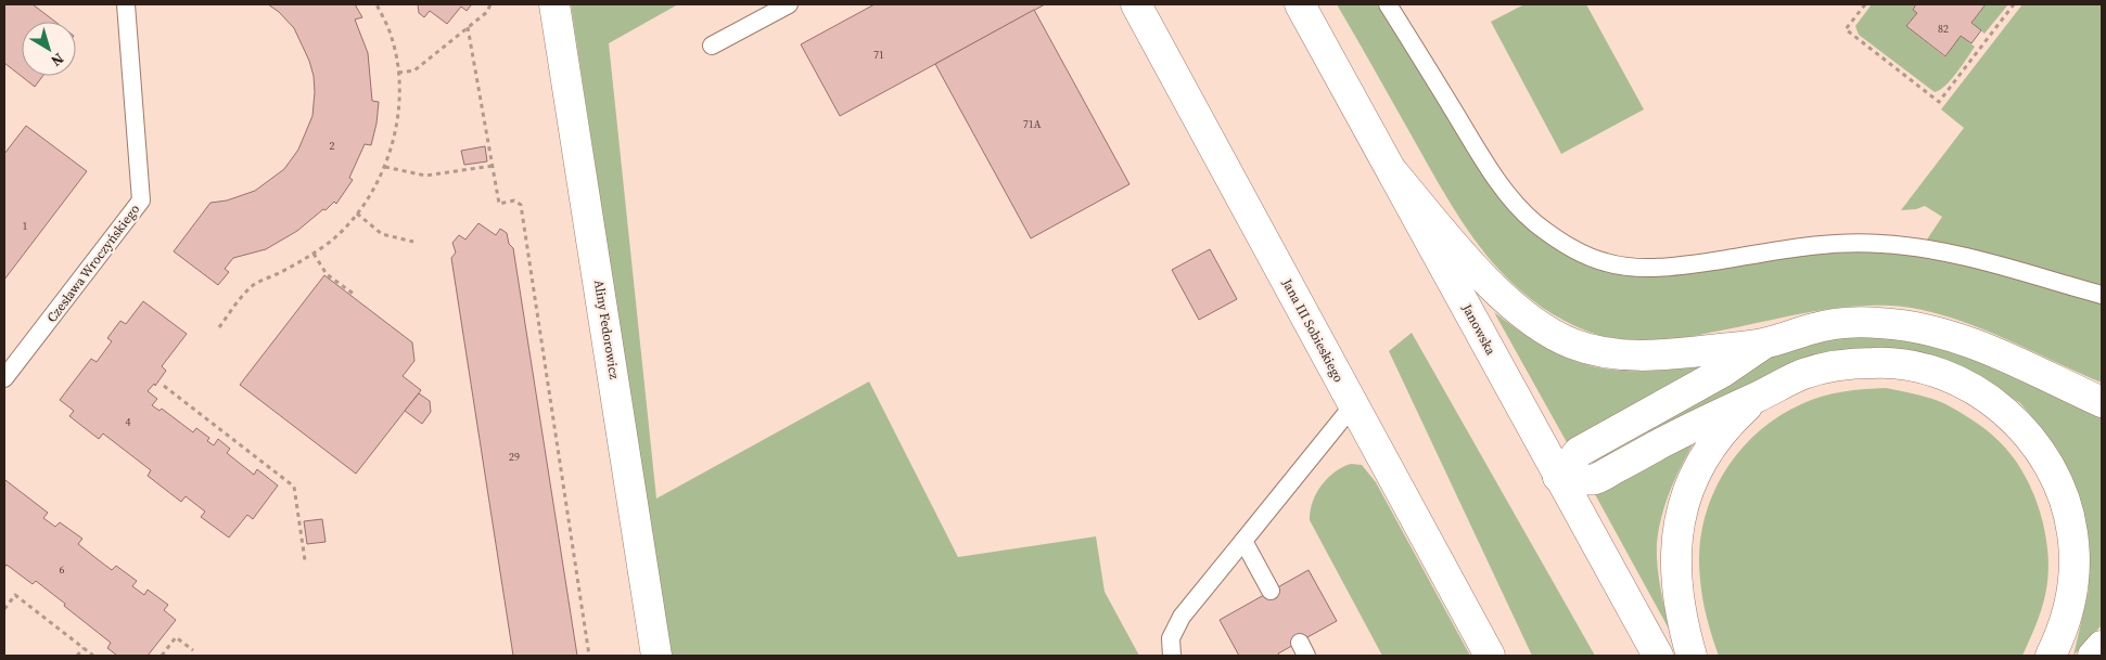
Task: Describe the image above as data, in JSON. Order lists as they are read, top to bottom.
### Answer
{
  "streets": {
    "main road": ["Aliny Fedorowicz", "Janowska", "Jana III Sobieskiego"],
    "lane": ["Czesława Wroczyńskiego"]
  },
  "house_numbers": [
    "82",
    "71",
    "71A",
    "2",
    "1",
    "4",
    "29",
    "6"
  ],
  "north": "bottom right"
}
